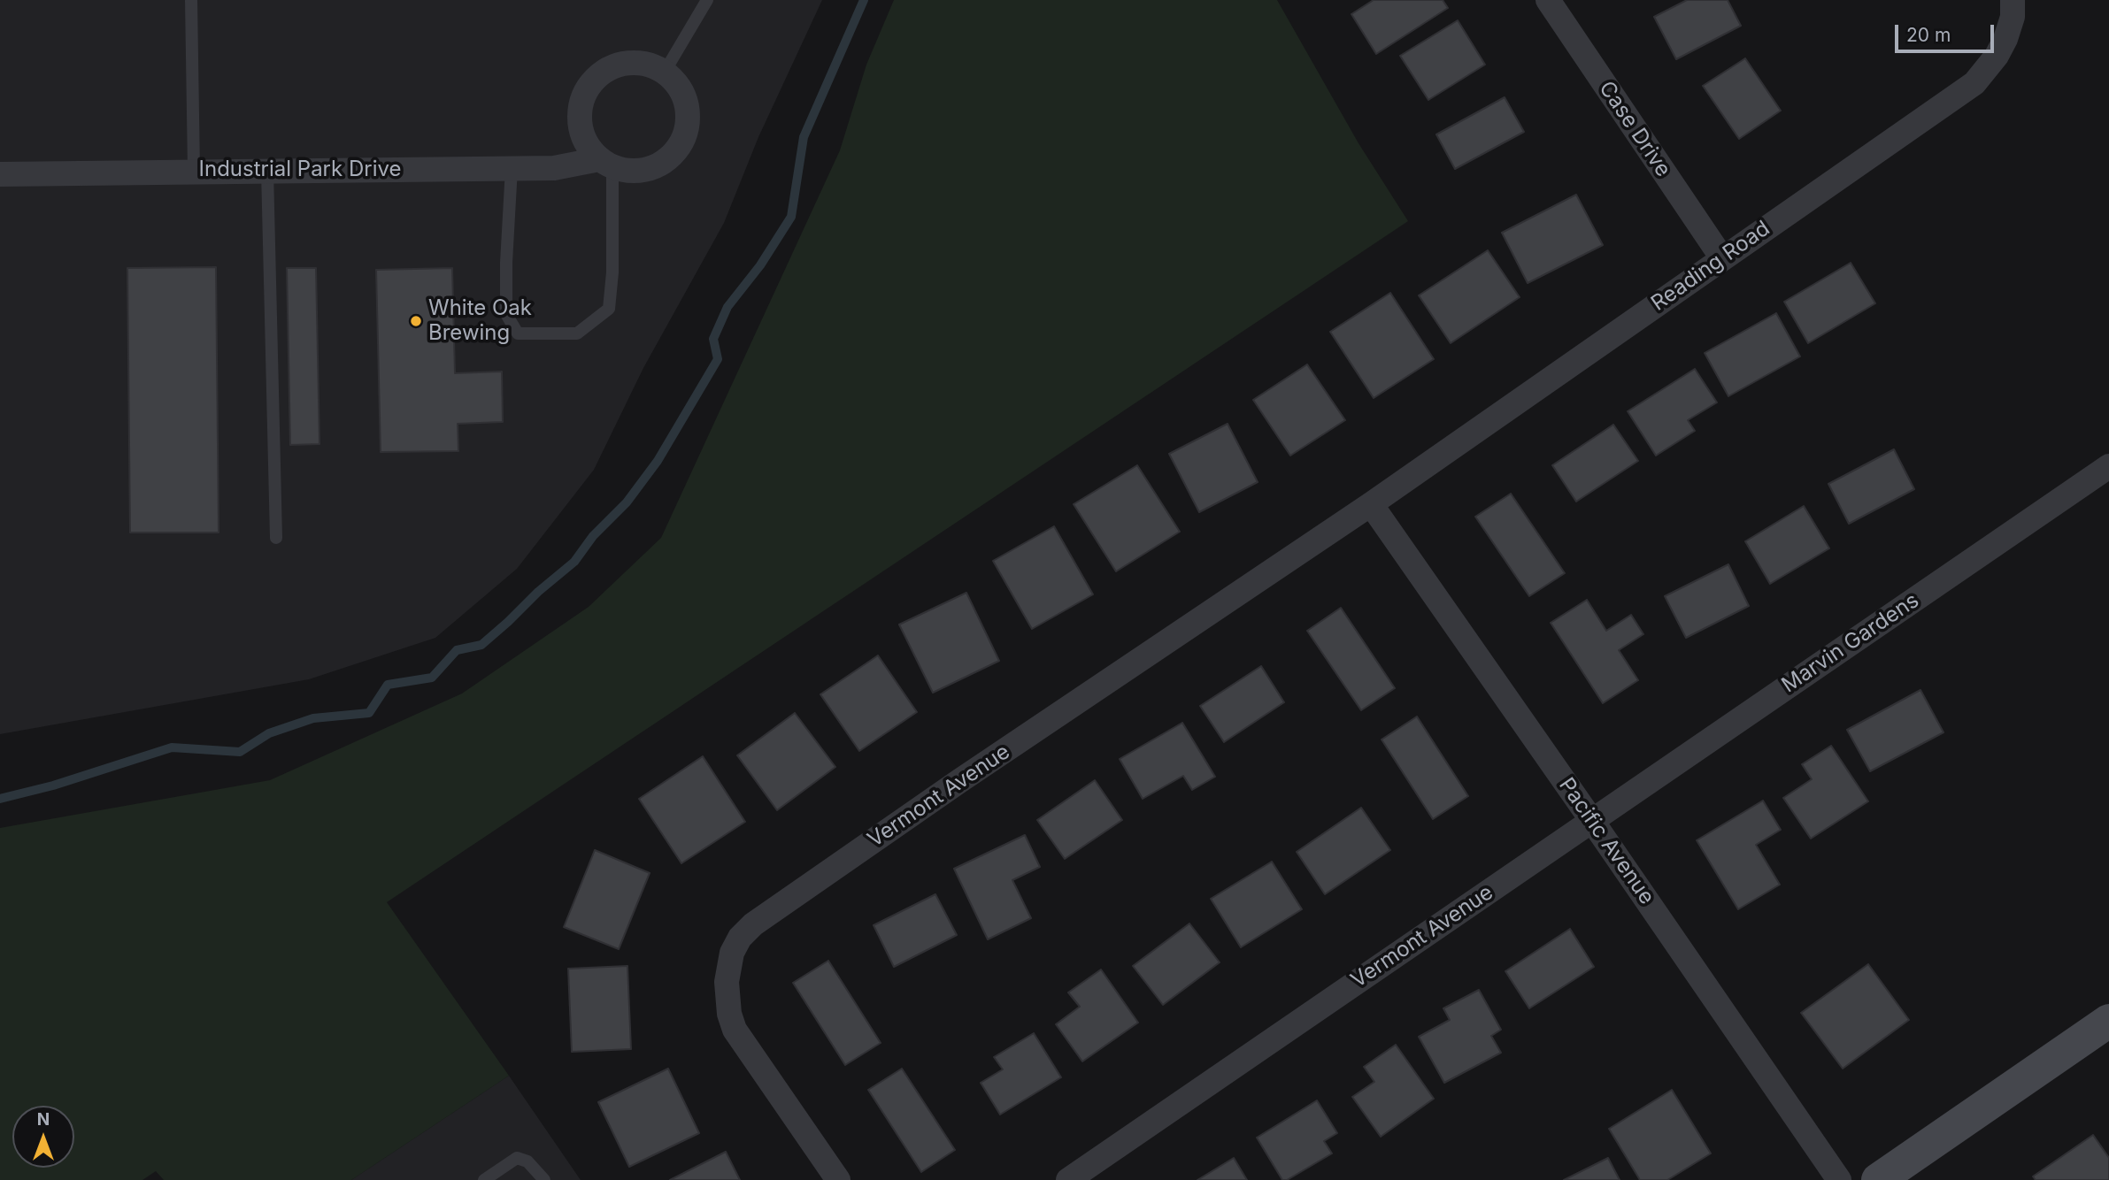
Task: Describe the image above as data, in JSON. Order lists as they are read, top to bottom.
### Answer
{
  "streets": {
    "street": [
      "Case Drive",
      "Industrial Park Drive",
      "Reading Road",
      "Marvin Gardens",
      "Vermont Avenue",
      "Pacific Avenue"
    ]
  },
  "crossings": [
    ["Case Drive", "Reading Road"],
    ["Reading Road", "Vermont Avenue"],
    ["Reading Road", "Pacific Avenue"],
    ["Marvin Gardens", "Vermont Avenue"],
    ["Marvin Gardens", "Pacific Avenue"],
    ["Vermont Avenue", "Pacific Avenue"]
  ],
  "places": ["White Oak Brewing"],
  "scale_bar": "20 m",
  "north": "top"
}
